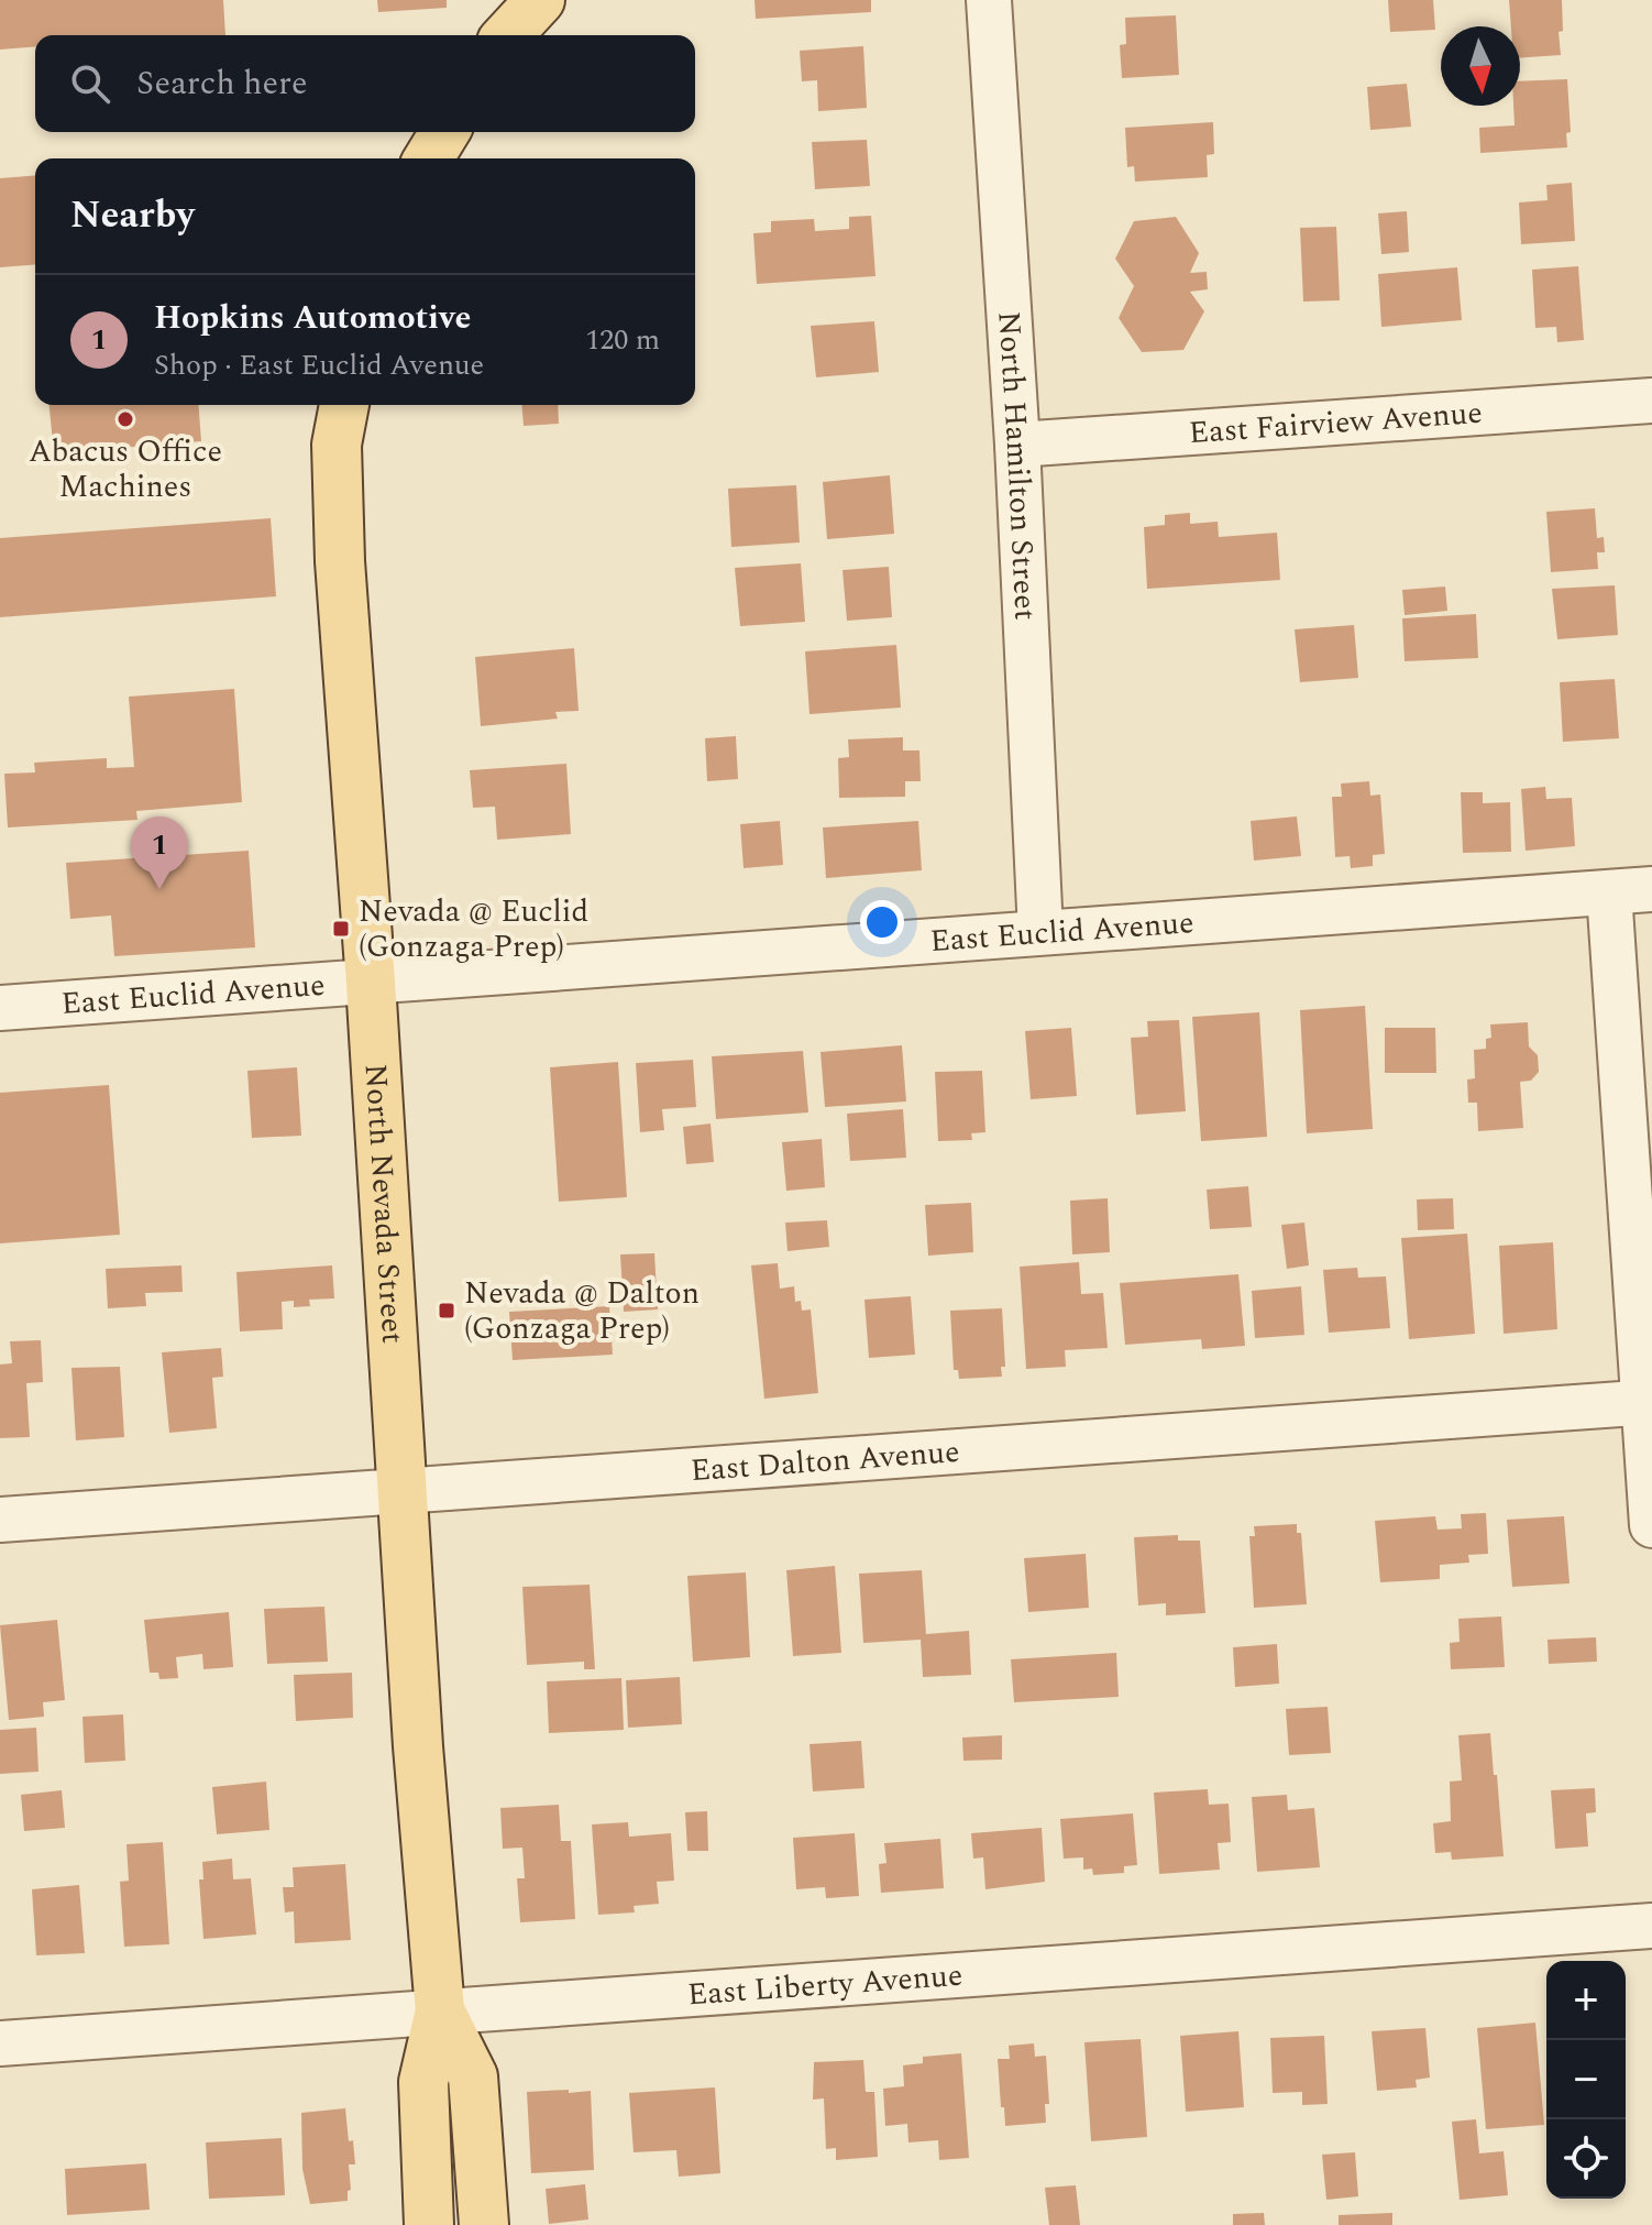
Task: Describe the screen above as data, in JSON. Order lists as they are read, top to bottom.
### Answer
{
  "streets": {
    "main road": ["North Nevada Street"],
    "street": [
      "East Fairview Avenue",
      "North Hamilton Street",
      "East Euclid Avenue",
      "East Dalton Avenue",
      "East Liberty Avenue"
    ]
  },
  "crossings": [
    ["East Fairview Avenue", "North Hamilton Street"],
    ["North Hamilton Street", "East Euclid Avenue"],
    ["East Euclid Avenue", "North Nevada Street"],
    ["North Nevada Street", "East Dalton Avenue"],
    ["North Nevada Street", "East Liberty Avenue"]
  ],
  "places": {
    "other": ["Abacus Office Machines"],
    "transit": ["Nevada @ Euclid (Gonzaga Prep)", "Nevada @ Dalton (Gonzaga Prep)"]
  },
  "north": "bottom",
  "page": {
    "search": "Search here",
    "heading": "Nearby",
    "list": [
      {
        "mark": "1",
        "name": "Hopkins Automotive",
        "note": "Shop · East Euclid Avenue",
        "value": "120 m"
      }
    ],
    "pins": "1",
    "map_buttons": ["+", "−"]
  }
}
